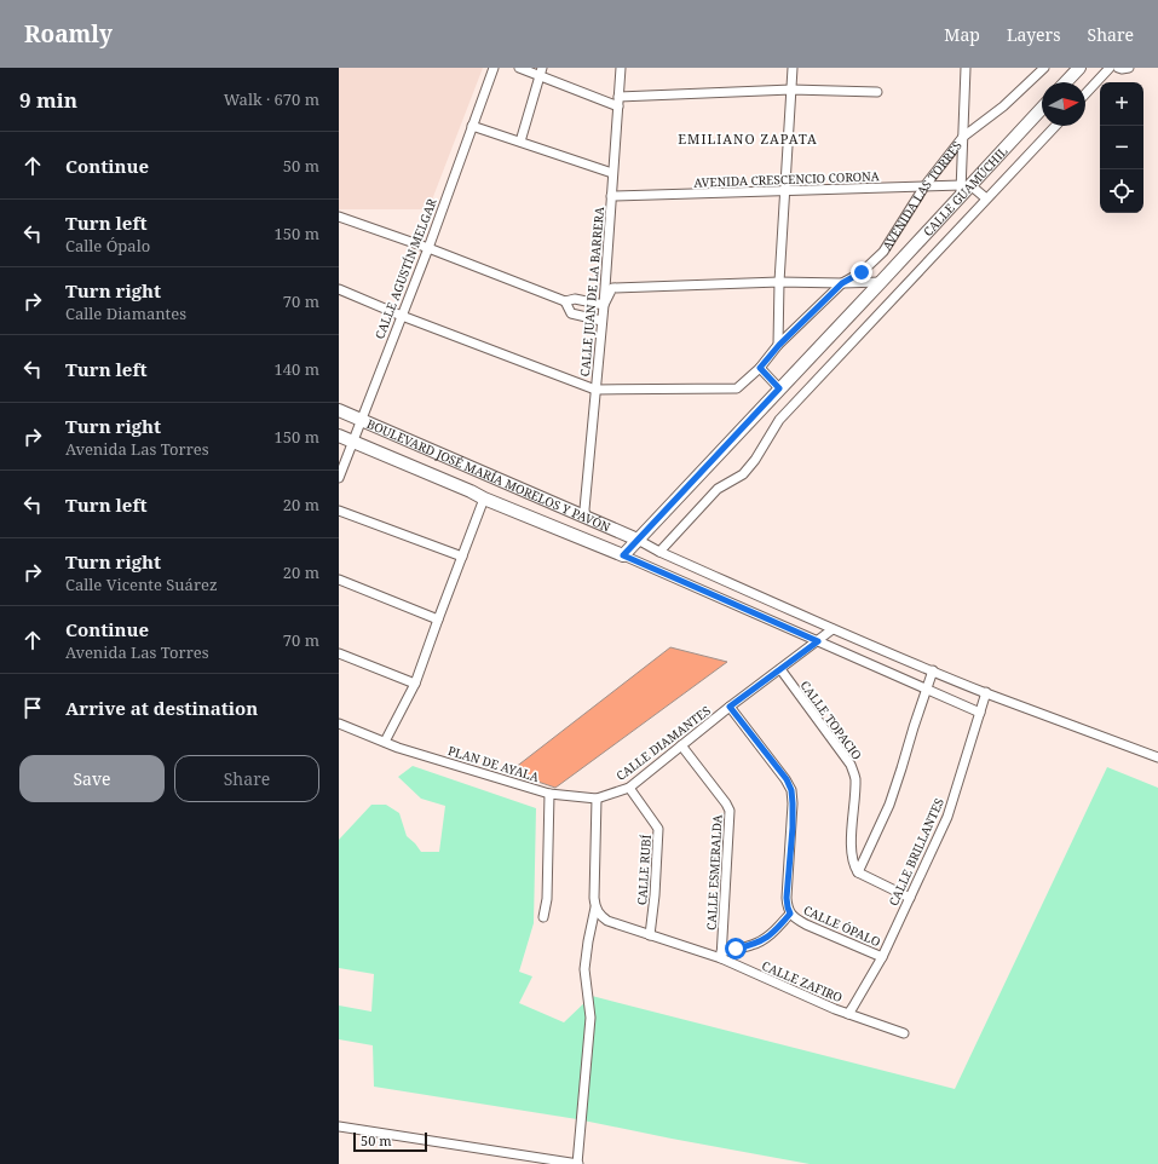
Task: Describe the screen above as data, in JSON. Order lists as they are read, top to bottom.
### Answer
{
  "streets": {
    "street": [
      "AVENIDA CRESCENCIO CORONA",
      "CALLE GUAMÚCHIL",
      "AVENIDA LAS TORRES",
      "CALLE AGUSTÍN MELGAR",
      "CALLE JUAN DE LA BARRERA",
      "BOULEVARD JOSÉ MARÍA MORELOS Y PAVÓN",
      "CALLE TOPACIO",
      "CALLE DIAMANTES",
      "PLAN DE AYALA",
      "CALLE BRILLANTES",
      "CALLE RUBÍ",
      "CALLE ESMERALDA",
      "CALLE ÓPALO",
      "CALLE ZAFIRO"
    ]
  },
  "crossings": [
    ["AVENIDA CRESCENCIO CORONA", "CALLE GUAMÚCHIL"],
    ["AVENIDA CRESCENCIO CORONA", "AVENIDA LAS TORRES"],
    ["AVENIDA CRESCENCIO CORONA", "CALLE JUAN DE LA BARRERA"],
    ["AVENIDA LAS TORRES", "CALLE JUAN DE LA BARRERA"],
    ["CALLE AGUSTÍN MELGAR", "BOULEVARD JOSÉ MARÍA MORELOS Y PAVÓN"],
    ["CALLE JUAN DE LA BARRERA", "BOULEVARD JOSÉ MARÍA MORELOS Y PAVÓN"],
    ["CALLE TOPACIO", "CALLE DIAMANTES"],
    ["CALLE DIAMANTES", "PLAN DE AYALA"],
    ["CALLE DIAMANTES", "CALLE RUBÍ"],
    ["CALLE DIAMANTES", "CALLE ESMERALDA"],
    ["CALLE DIAMANTES", "CALLE ÓPALO"],
    ["CALLE BRILLANTES", "CALLE ÓPALO"],
    ["CALLE BRILLANTES", "CALLE ZAFIRO"],
    ["CALLE RUBÍ", "CALLE ZAFIRO"],
    ["CALLE ESMERALDA", "CALLE ZAFIRO"]
  ],
  "districts": ["EMILIANO ZAPATA"],
  "scale_bar": "50 m",
  "north": "right",
  "page": {
    "header": "Roamly",
    "nav": ["Map", "Layers", "Share"],
    "heading": ["9 min", "Walk · 670 m"],
    "map_buttons": ["+", "−"],
    "list": [
      ["Continue", "50 m"],
      ["Turn left", "Calle Ópalo", "150 m"],
      ["Turn right", "Calle Diamantes", "70 m"],
      ["Turn left", "140 m"],
      ["Turn right", "Avenida Las Torres", "150 m"],
      ["Turn left", "20 m"],
      ["Turn right", "Calle Vicente Suárez", "20 m"],
      ["Continue", "Avenida Las Torres", "70 m"],
      "Arrive at destination"
    ],
    "buttons": ["Save", "Share"],
    "scale": "50 m"
  }
}
